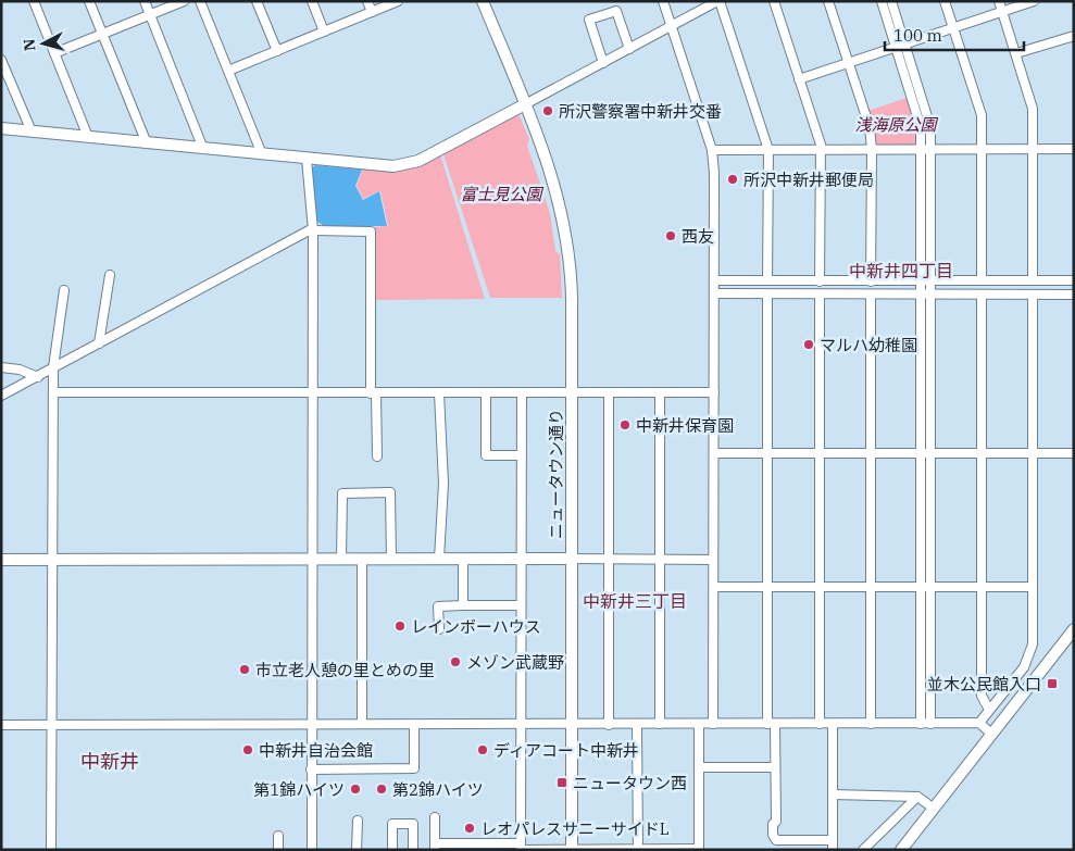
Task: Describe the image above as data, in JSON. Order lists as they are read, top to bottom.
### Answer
{
  "streets": {
    "street": ["ニュータウン通り"]
  },
  "districts": ["中新井四丁目", "中新井三丁目", "中新井"],
  "parks": ["浅海原公園", "富士見公園"],
  "places": {
    "other": [
      "所沢警察署中新井交番",
      "所沢中新井郵便局",
      "西友",
      "マルハ幼稚園",
      "中新井保育園",
      "レインボーハウス",
      "メゾン武蔵野",
      "市立老人憩の里とめの里",
      "中新井自治会館",
      "ディアコート中新井",
      "第1錦ハイツ",
      "第2錦ハイツ",
      "レオパレスサニーサイドL"
    ],
    "transit": ["並木公民館入口", "ニュータウン西"]
  },
  "scale_bar": "100 m",
  "north": "left"
}
